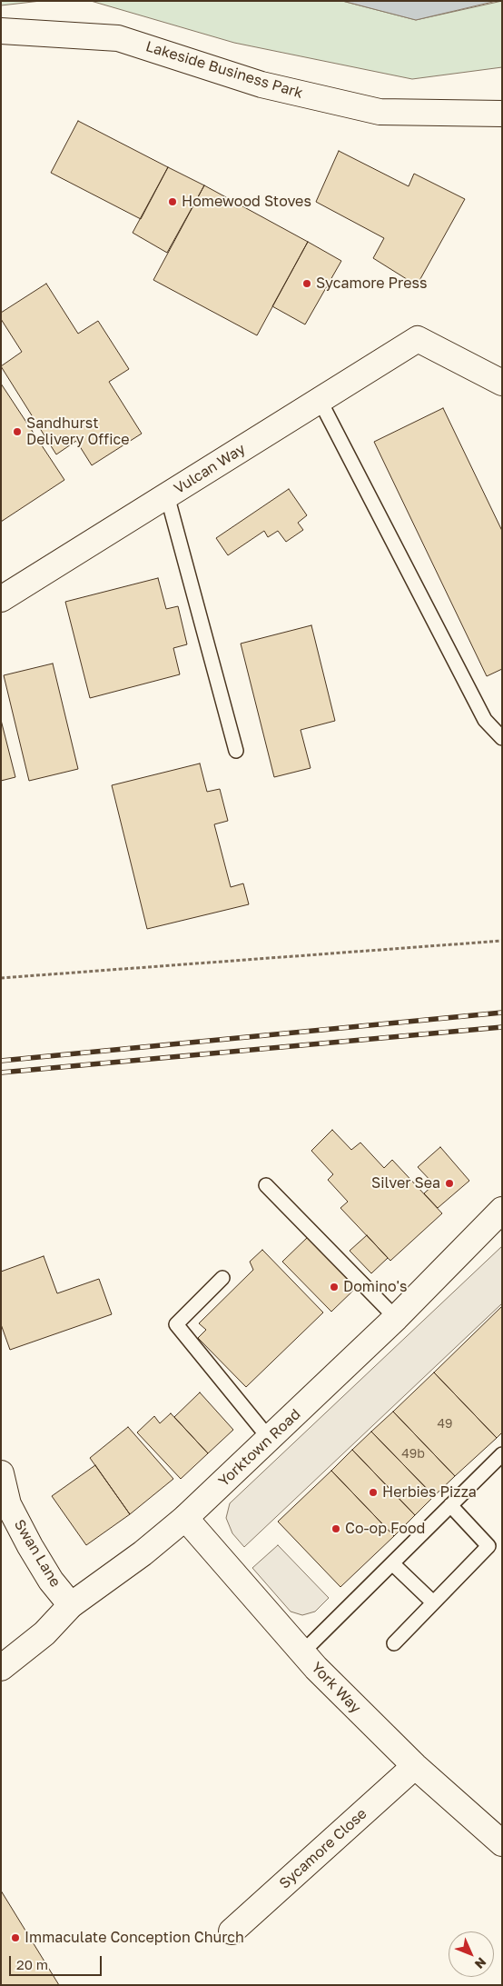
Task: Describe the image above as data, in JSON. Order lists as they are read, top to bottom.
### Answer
{
  "streets": {
    "street": [
      "Lakeside Business Park",
      "Vulcan Way",
      "Yorktown Road",
      "Swan Lane",
      "York Way",
      "Sycamore Close"
    ]
  },
  "crossings": [
    ["Yorktown Road", "Swan Lane"],
    ["Yorktown Road", "York Way"],
    ["York Way", "Sycamore Close"]
  ],
  "places": [
    "Homewood Stoves",
    "Sycamore Press",
    "Sandhurst Delivery Office",
    "Silver Sea",
    "Domino's",
    "Herbies Pizza",
    "Co-op Food",
    "Immaculate Conception Church"
  ],
  "house_numbers": ["49", "49b"],
  "scale_bar": "20 m",
  "north": "bottom right"
}
